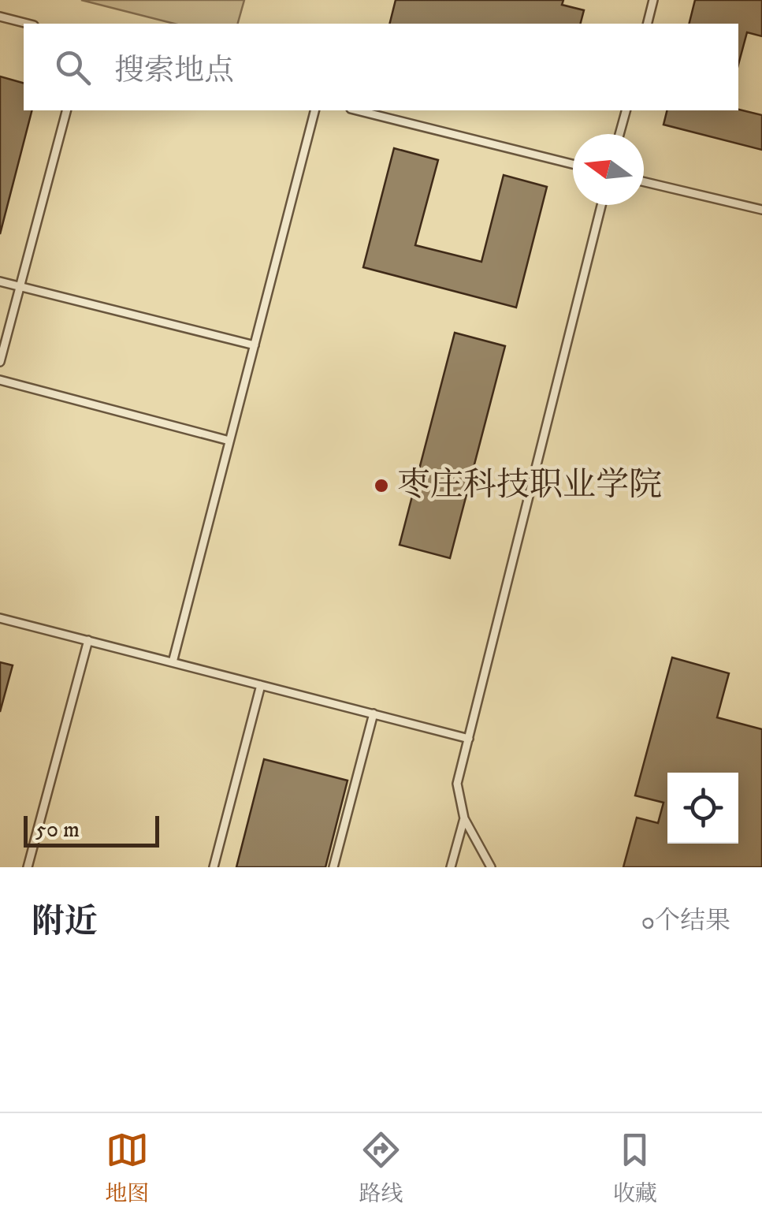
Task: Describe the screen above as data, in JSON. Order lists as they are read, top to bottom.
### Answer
{
  "places": ["枣庄科技职业学院"],
  "scale_bar": "50 m",
  "north": "left",
  "page": {
    "search": "搜索地点",
    "scale": "50 m",
    "heading": ["附近", "0个结果"],
    "nav": ["地图", "路线", "收藏"]
  }
}
